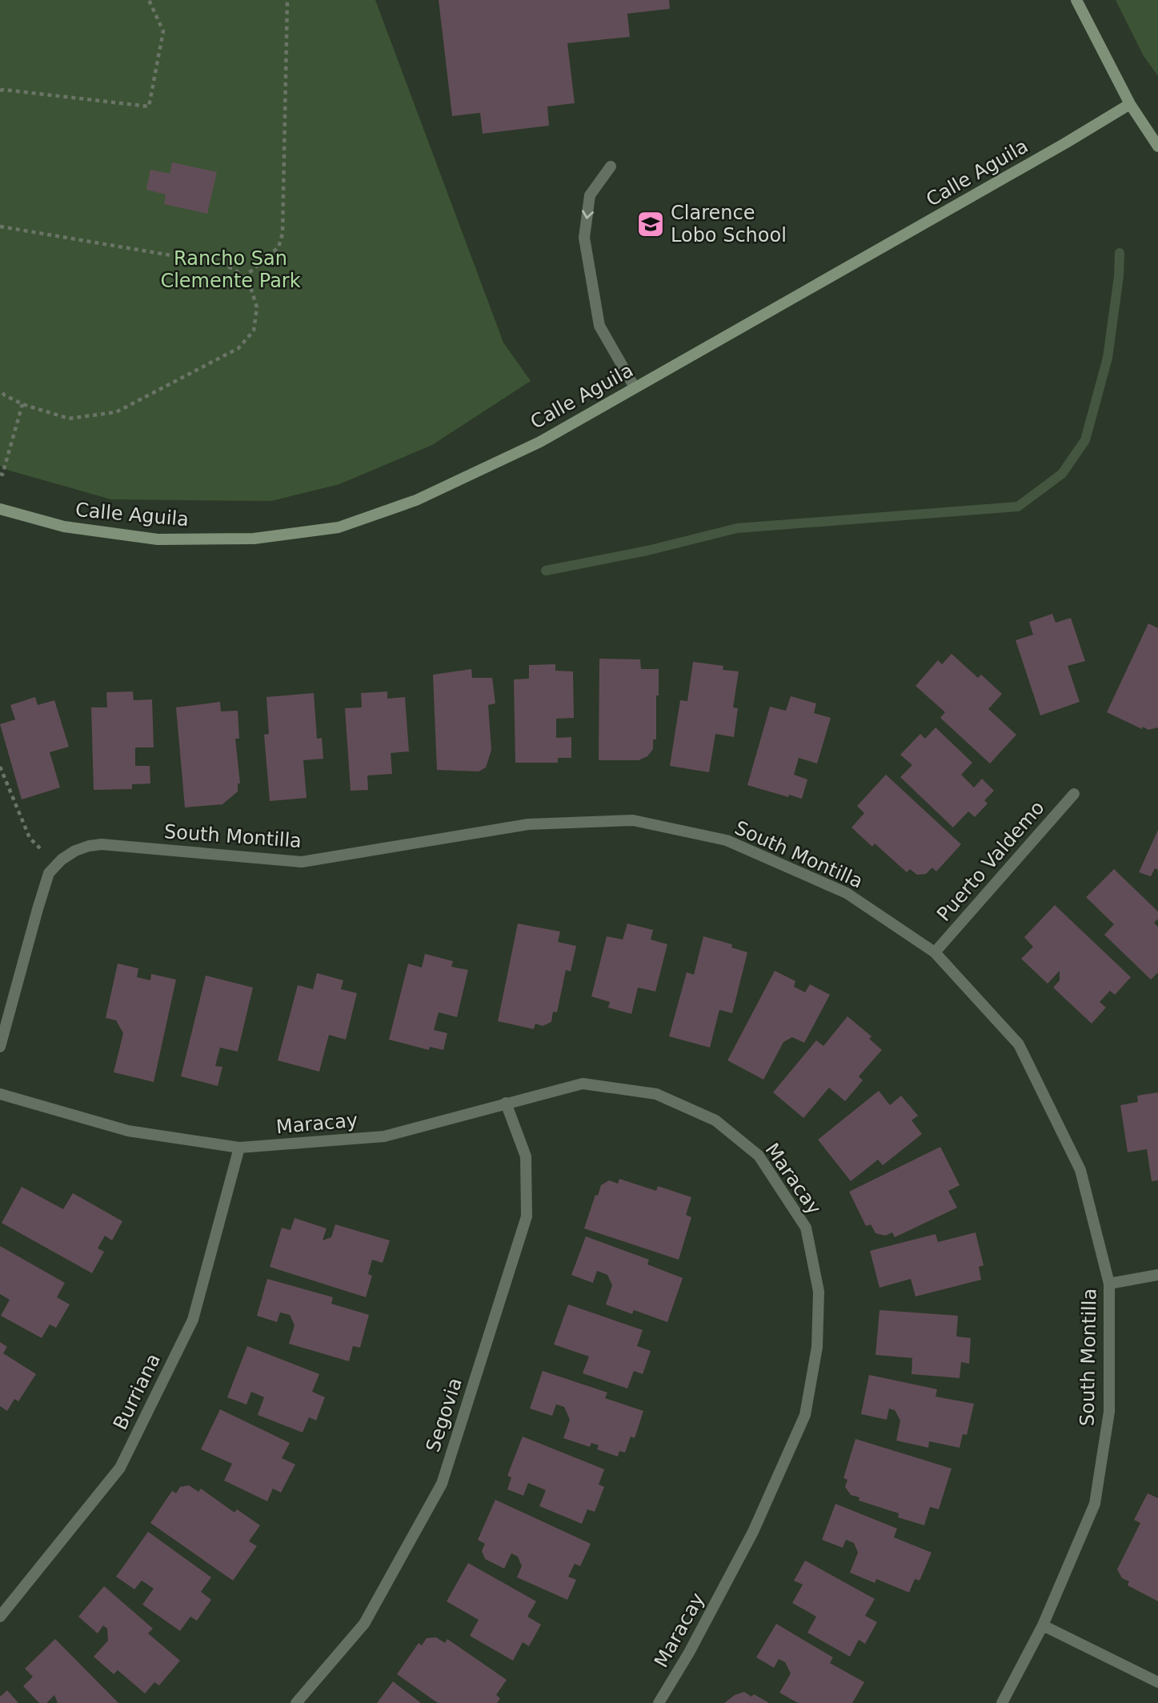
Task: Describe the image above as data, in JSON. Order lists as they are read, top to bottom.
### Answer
{
  "streets": {
    "street": [
      "Calle Aguila",
      "South Montilla",
      "Puerto Valdemo",
      "Maracay",
      "Burriana",
      "Segovia"
    ]
  },
  "crossings": [
    ["South Montilla", "Puerto Valdemo"],
    ["Maracay", "Burriana"],
    ["Maracay", "Segovia"]
  ],
  "parks": ["Rancho San Clemente Park"],
  "places": {
    "school or university": ["Clarence Lobo School"]
  }
}
